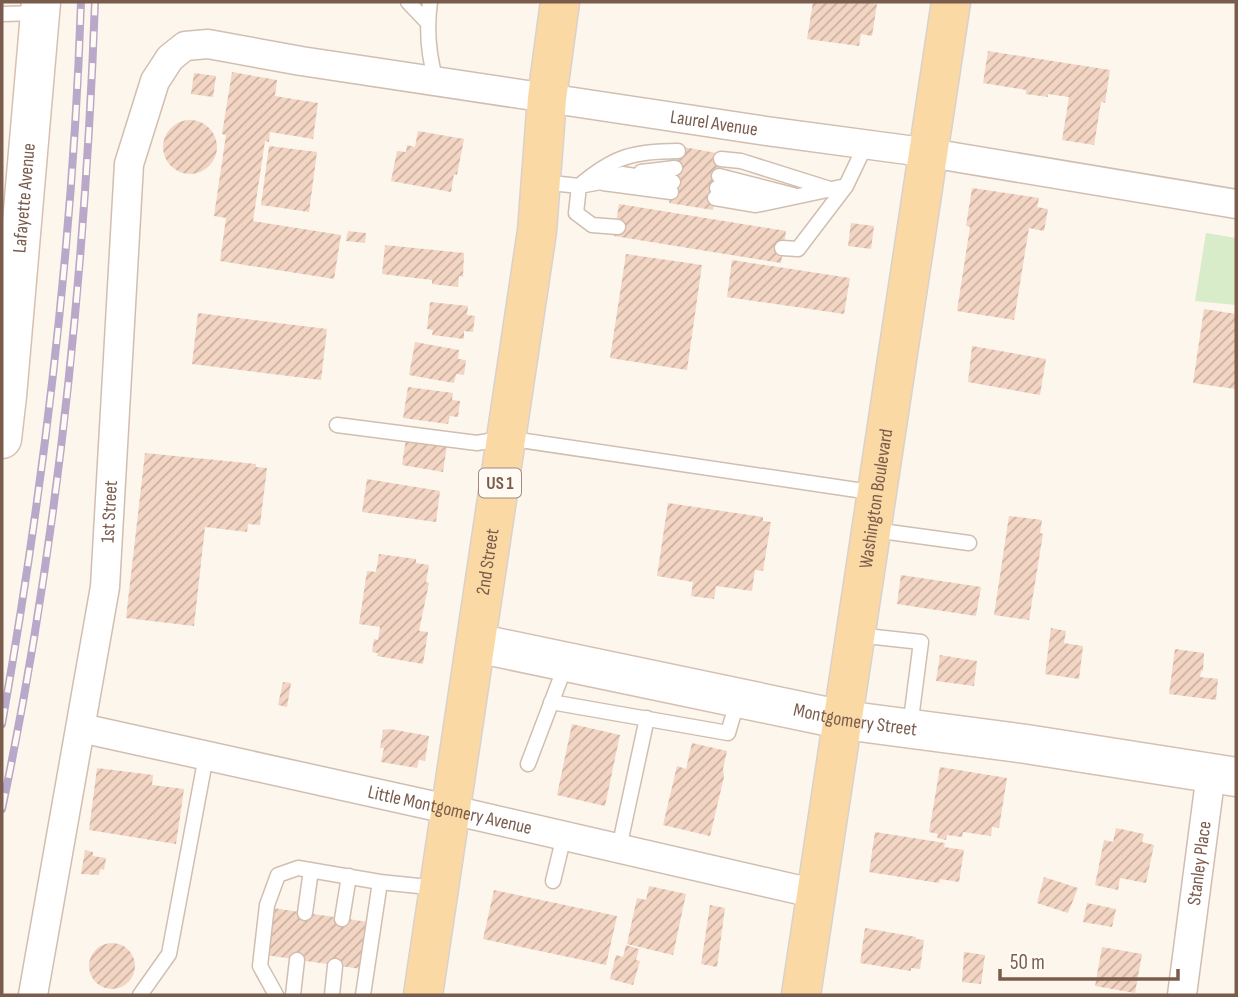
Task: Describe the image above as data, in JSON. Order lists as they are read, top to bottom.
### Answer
{
  "streets": {
    "main road": ["US 1", "Washington Boulevard", "2nd Street"],
    "street": [
      "Laurel Avenue",
      "Lafayette Avenue",
      "1st Street",
      "Montgomery Street",
      "Little Montgomery Avenue",
      "Stanley Place"
    ]
  },
  "crossings": [
    ["Laurel Avenue", "Washington Boulevard"],
    ["Laurel Avenue", "1st Street"],
    ["Laurel Avenue", "2nd Street"],
    ["Washington Boulevard", "Montgomery Street"],
    ["Washington Boulevard", "Little Montgomery Avenue"],
    ["1st Street", "Little Montgomery Avenue"],
    ["2nd Street", "Montgomery Street"],
    ["2nd Street", "Little Montgomery Avenue"],
    ["Montgomery Street", "Stanley Place"]
  ],
  "scale_bar": "50 m"
}
